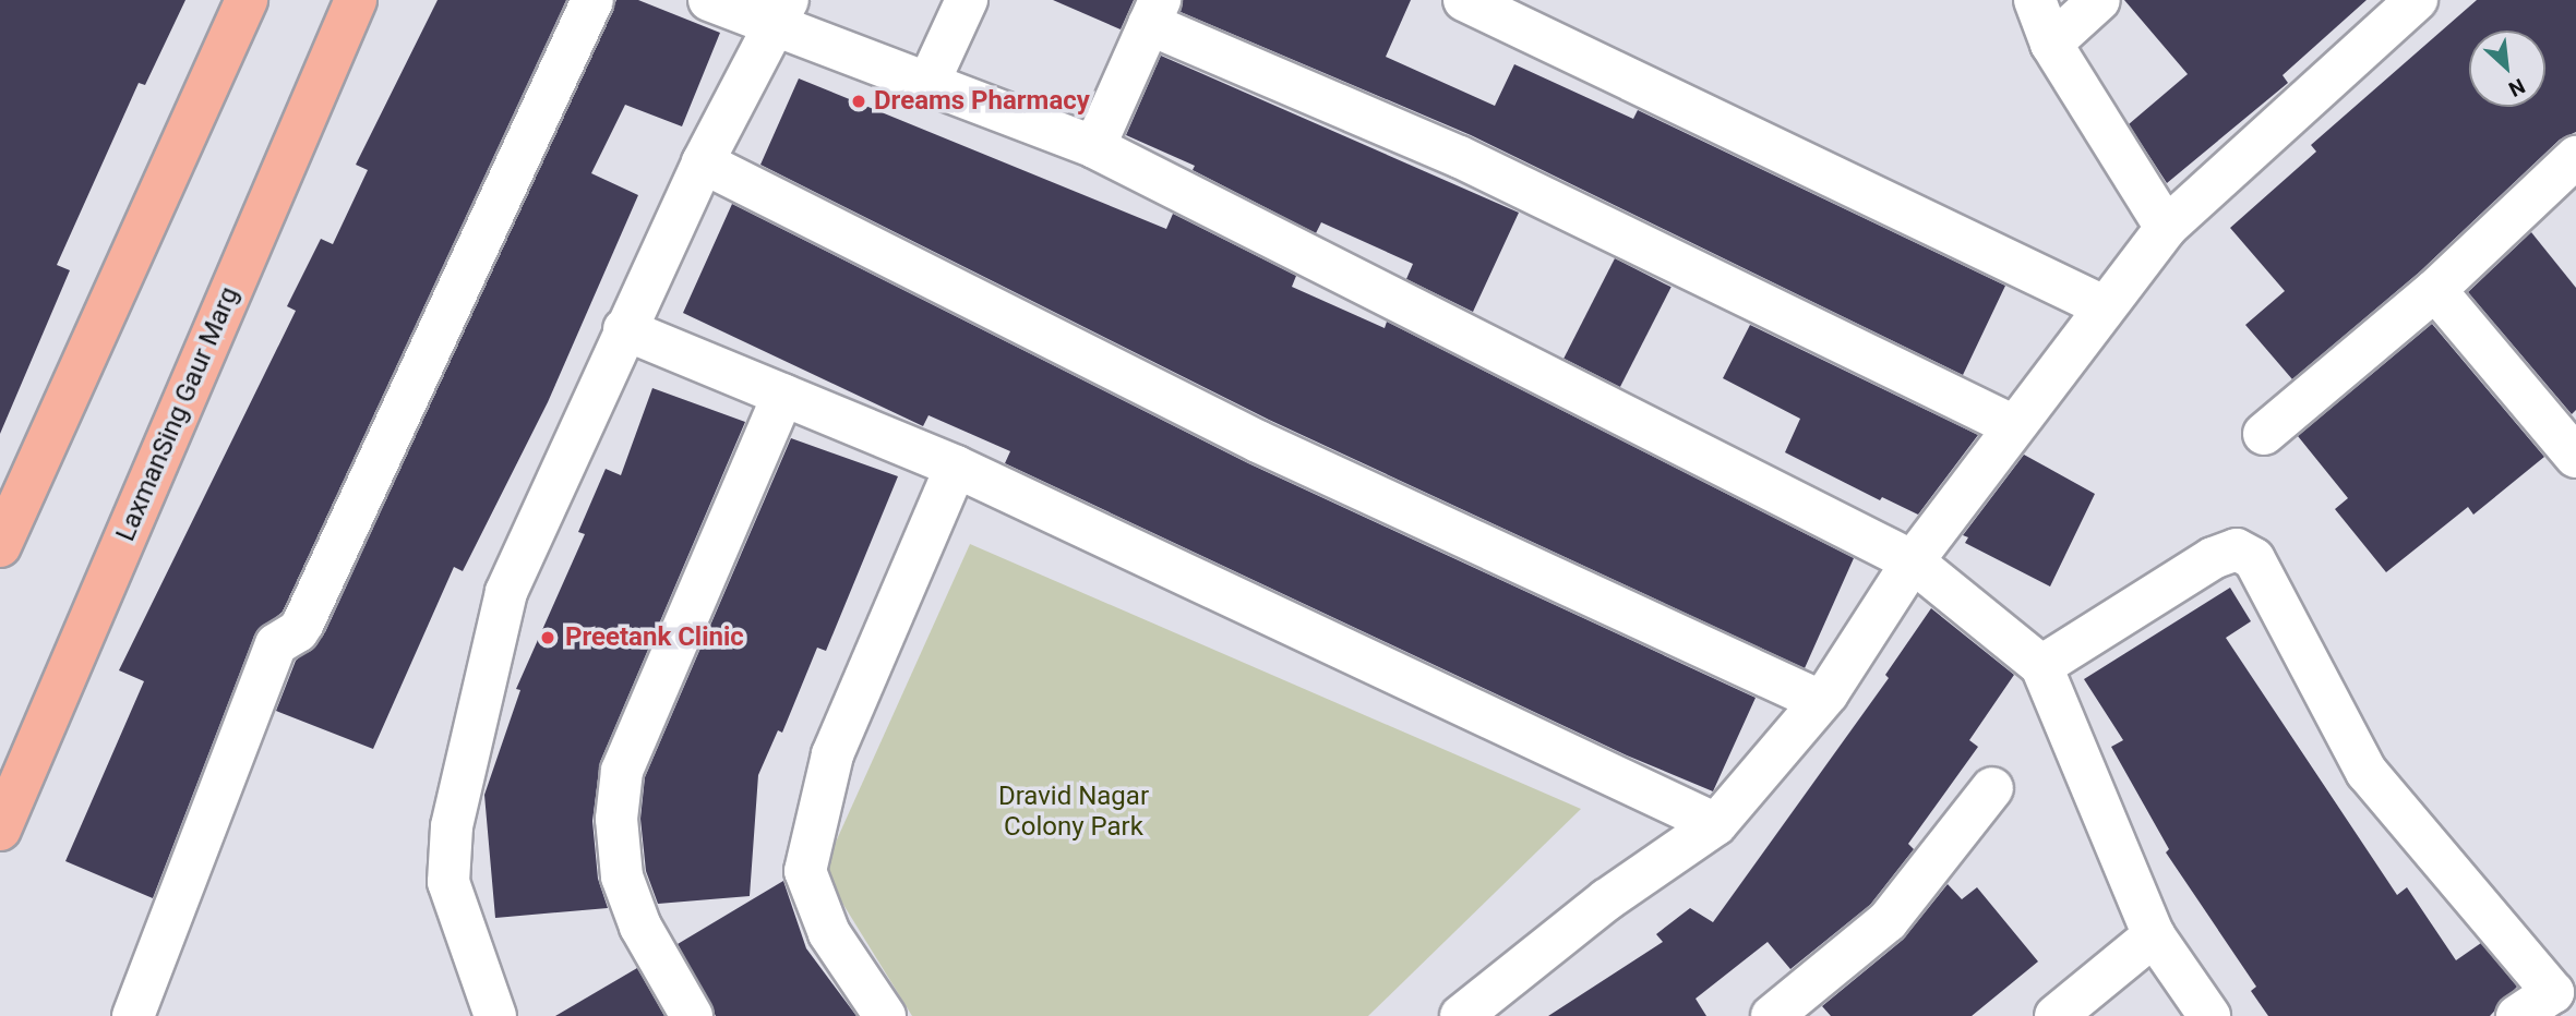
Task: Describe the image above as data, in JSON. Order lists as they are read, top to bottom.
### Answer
{
  "streets": {
    "main road": ["LaxmanSing Gaur Marg"]
  },
  "parks": ["Dravid Nagar Colony Park"],
  "places": ["Dreams Pharmacy", "Preetank Clinic"],
  "north": "bottom right"
}
